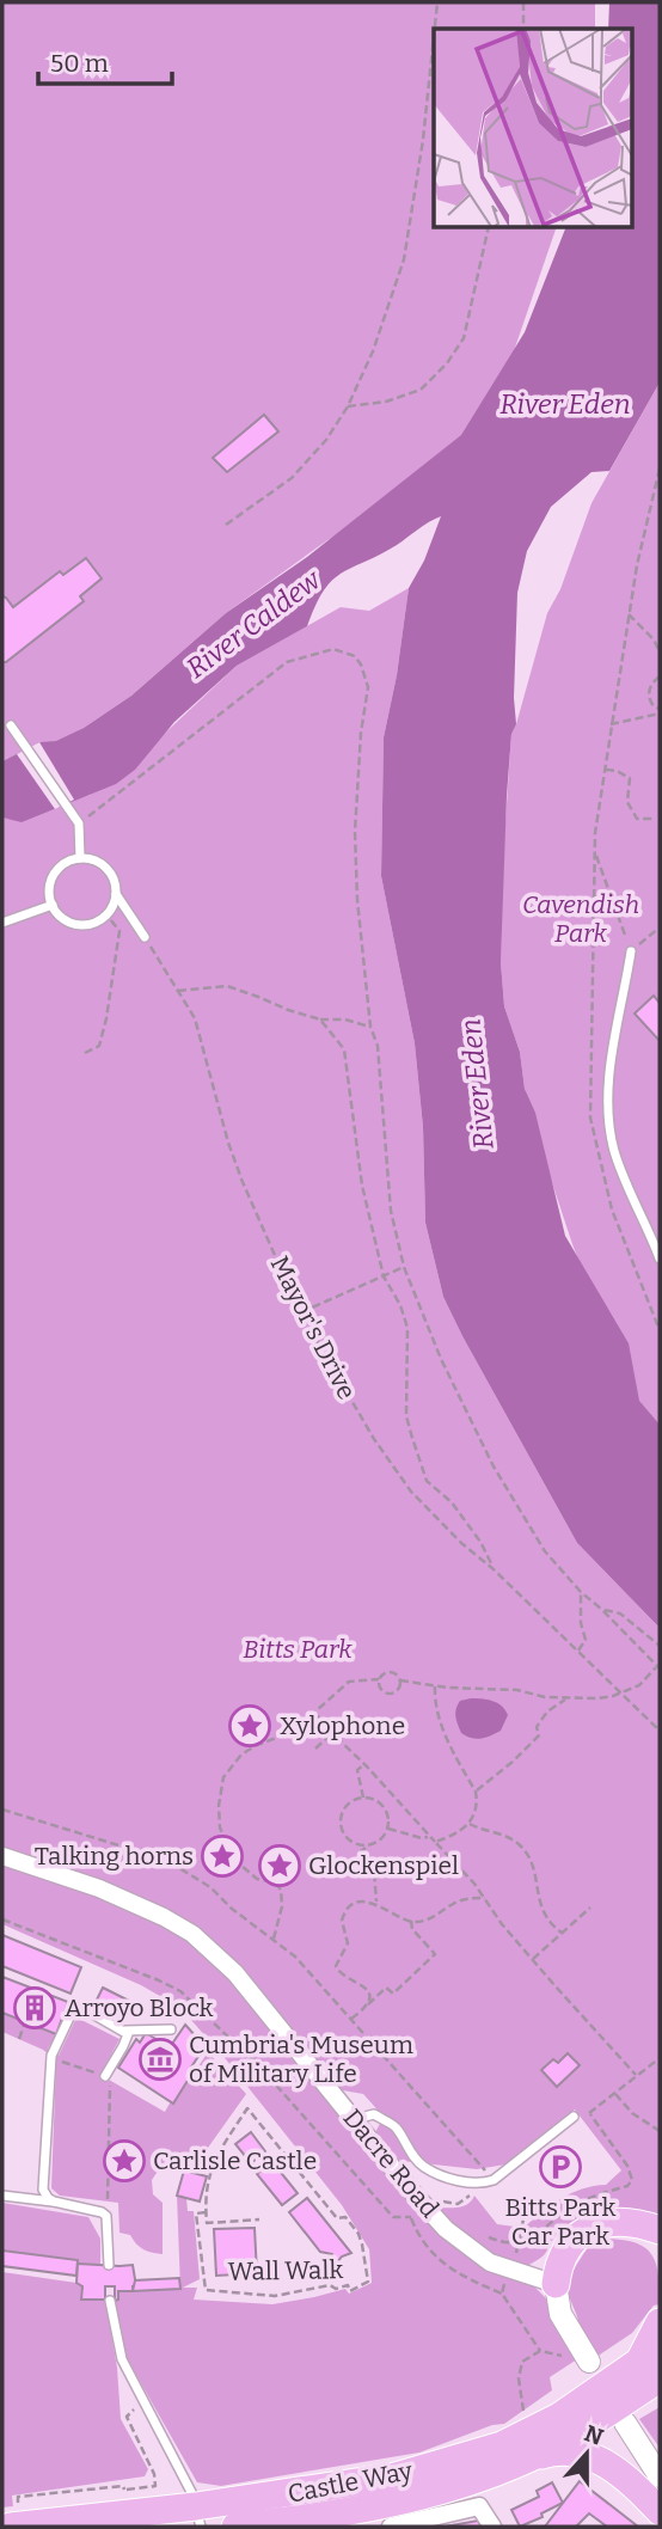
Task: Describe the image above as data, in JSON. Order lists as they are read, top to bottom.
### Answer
{
  "streets": {
    "main road": ["Castle Way"],
    "street": ["Dacre Road"],
    "path": ["Mayor's Drive", "Wall Walk"]
  },
  "water": ["River Eden", "River Caldew"],
  "parks": ["Cavendish Park", "Bitts Park"],
  "places": {
    "place": [
      "Xylophone",
      "Talking horns",
      "Glockenspiel",
      "Carlisle Castle"
    ],
    "building": ["Arroyo Block"],
    "museum": ["Cumbria's Museum of Military Life"],
    "parking": ["Bitts Park Car Park"]
  },
  "scale_bar": "50 m",
  "north": "top"
}
